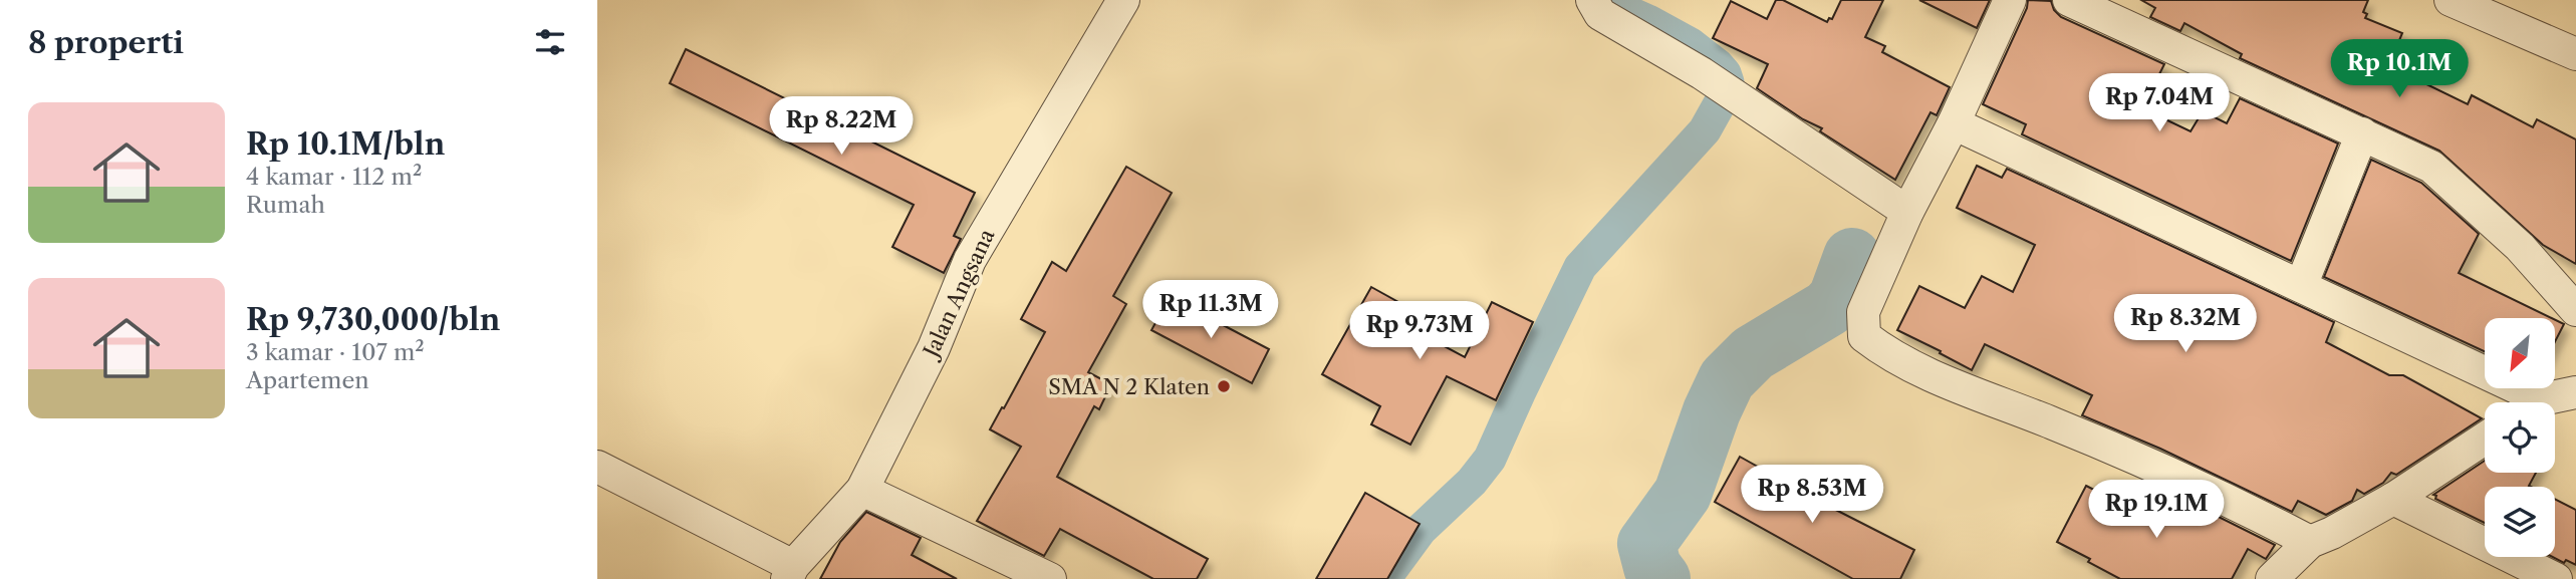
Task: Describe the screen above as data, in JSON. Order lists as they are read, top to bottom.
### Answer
{
  "streets": {
    "street": ["Jalan Angsana"]
  },
  "places": ["SMA N 2 Klaten"],
  "north": "bottom left",
  "page": {
    "heading": "8 properti",
    "price": [
      "Rp 10.1M",
      "Rp 7.04M",
      "Rp 8.22M",
      "Rp 11.3M",
      "Rp 8.32M",
      "Rp 9.73M",
      "Rp 8.53M",
      "Rp 19.1M"
    ],
    "list": [
      {
        "name": "Rp 10.1M/bln",
        "note": "4 kamar · 112 m² · Rumah"
      },
      {
        "name": "Rp 9,730,000/bln",
        "note": "3 kamar · 107 m² · Apartemen"
      }
    ]
  }
}
